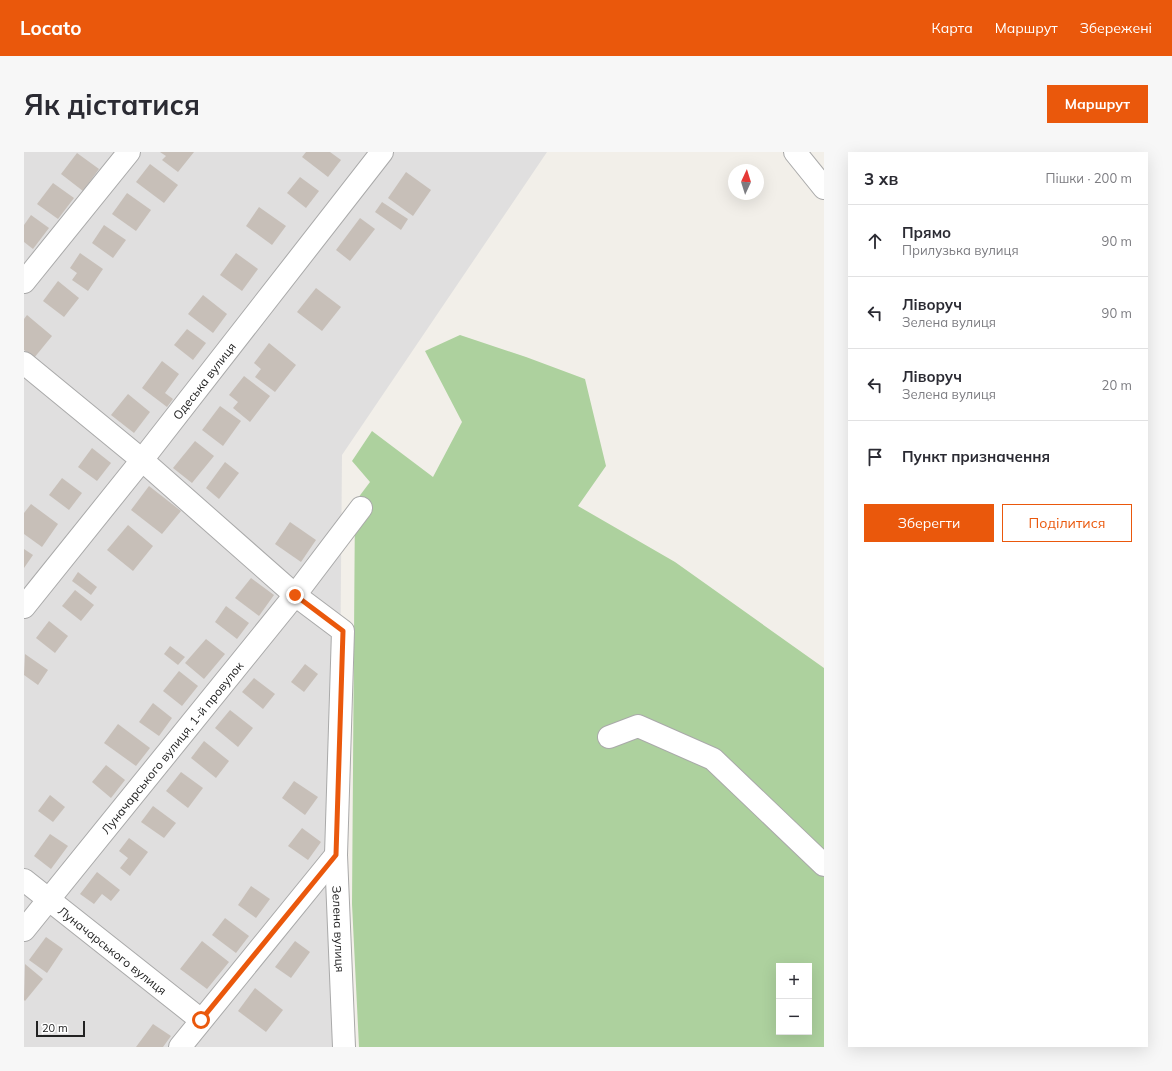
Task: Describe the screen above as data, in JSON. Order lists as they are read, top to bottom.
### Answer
{
  "streets": {
    "street": [
      "Одеська вулиця",
      "Луначарського вулиця, 1-й провулок",
      "Зелена вулиця",
      "Луначарського вулиця"
    ]
  },
  "crossings": [
    ["Луначарського вулиця, 1-й провулок", "Зелена вулиця"],
    ["Луначарського вулиця, 1-й провулок", "Луначарського вулиця"]
  ],
  "scale_bar": "20 m",
  "north": "top",
  "page": {
    "header": "Locato",
    "nav": ["Карта", "Маршрут", "Збережені"],
    "buttons": [
      "Маршрут",
      ["Зберегти", "Поділитися"]
    ],
    "title": "Як дістатися",
    "heading": ["3 хв", "Пішки · 200 m"],
    "list": [
      ["Прямо", "Прилузька вулиця", "90 m"],
      ["Ліворуч", "Зелена вулиця", "90 m"],
      ["Ліворуч", "Зелена вулиця", "20 m"],
      "Пункт призначення"
    ],
    "map_buttons": ["+", "−"],
    "scale": "20 m"
  }
}
